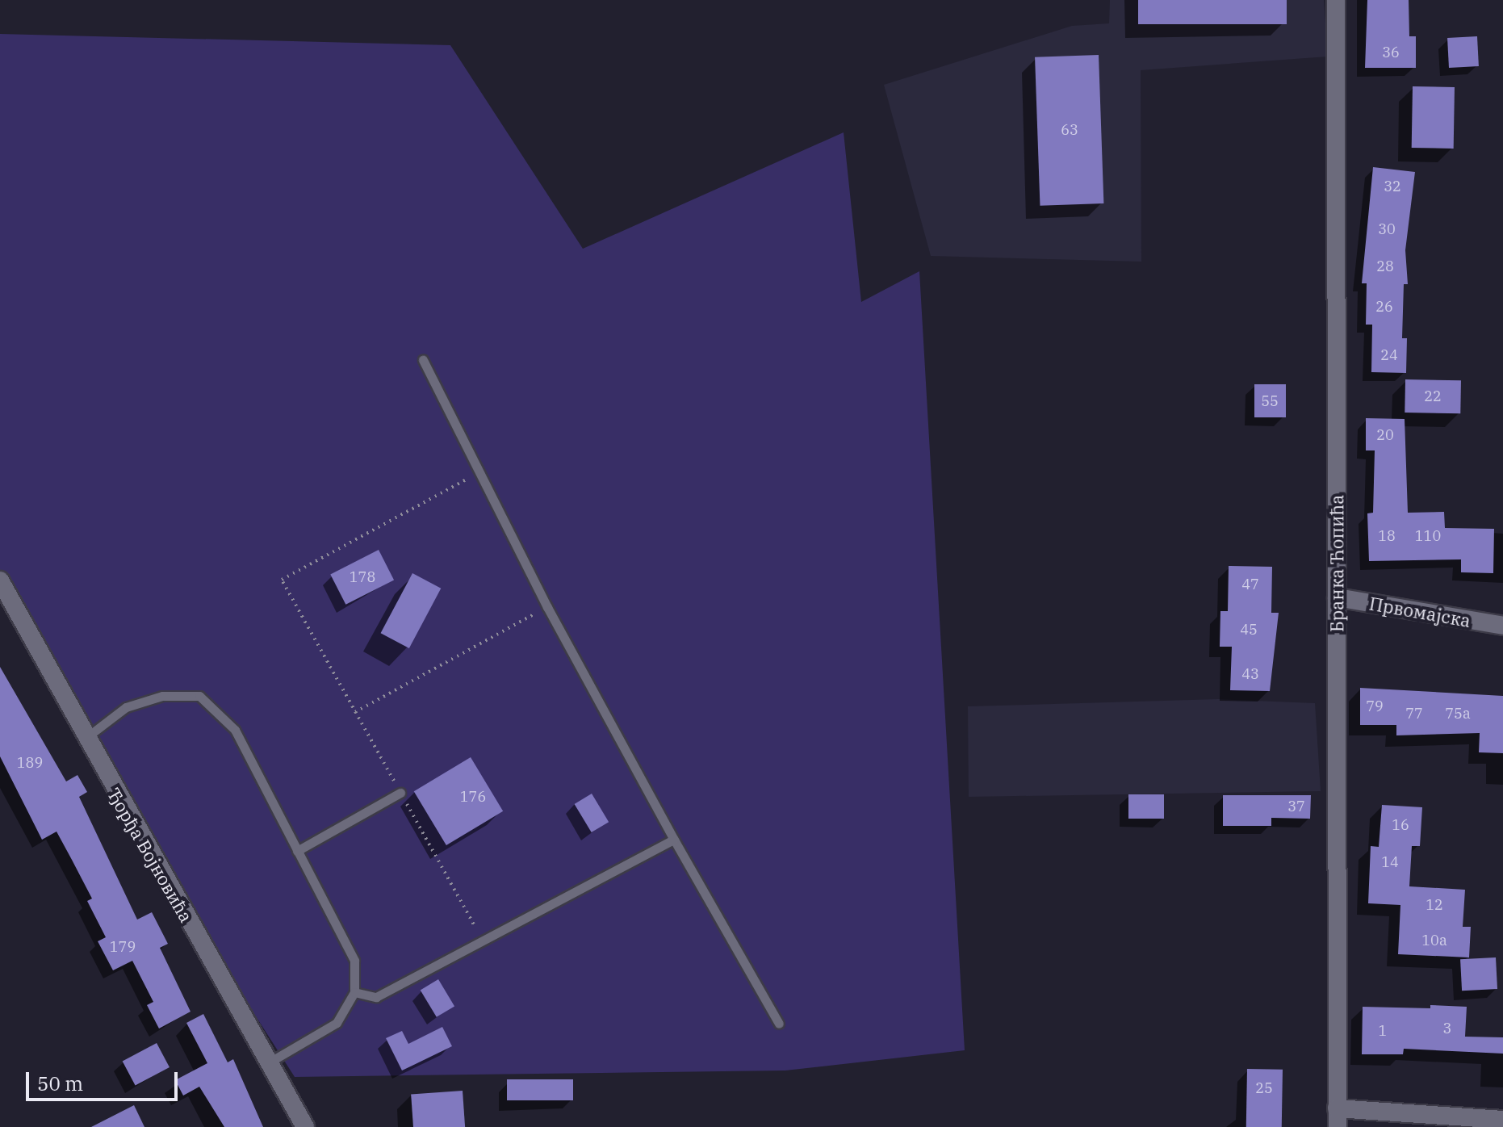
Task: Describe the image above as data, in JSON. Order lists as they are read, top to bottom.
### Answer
{
  "streets": {
    "street": ["Бранка Ћопића", "Првомајска", "Ђорђа Војновића"]
  },
  "crossings": [
    ["Бранка Ћопића", "Првомајска"]
  ],
  "house_numbers": [
    "36",
    "63",
    "32",
    "30",
    "28",
    "26",
    "24",
    "22",
    "55",
    "20",
    "18",
    "110",
    "178",
    "47",
    "45",
    "43",
    "79",
    "77",
    "75a",
    "189",
    "176",
    "37",
    "16",
    "14",
    "12",
    "10a",
    "179",
    "3",
    "1",
    "25"
  ],
  "scale_bar": "50 m"
}
